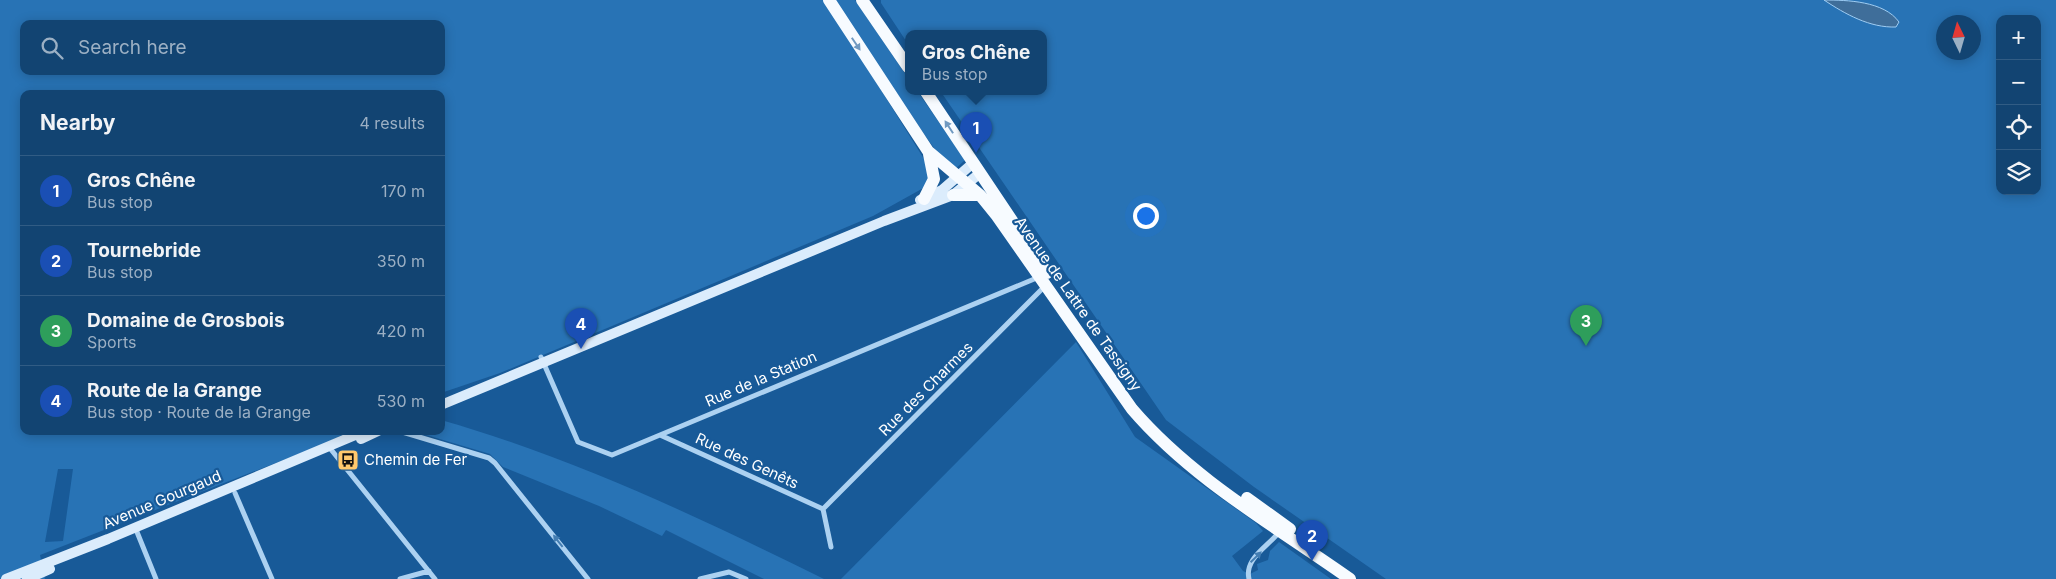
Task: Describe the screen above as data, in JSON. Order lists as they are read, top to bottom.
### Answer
{
  "streets": {
    "main road": ["Avenue de Lattre de Tassigny", "Avenue Gourgaud"],
    "street": ["Rue de la Station", "Rue des Charmes", "Rue des Genêts"]
  },
  "crossings": [
    ["Avenue de Lattre de Tassigny", "Rue de la Station"],
    ["Avenue de Lattre de Tassigny", "Rue des Charmes"],
    ["Rue de la Station", "Rue des Charmes"],
    ["Rue de la Station", "Rue des Genêts"],
    ["Rue des Charmes", "Rue des Genêts"]
  ],
  "places": {
    "bus stop": ["Chemin de Fer"]
  },
  "north": "top",
  "page": {
    "map_buttons": ["+", "−"],
    "search": "Search here",
    "popup": ["Gros Chêne", "Bus stop"],
    "heading": ["Nearby", "4 results"],
    "pins": [
      "1",
      "3",
      "4",
      "2"
    ],
    "list": [
      {
        "mark": "1",
        "name": "Gros Chêne",
        "note": "Bus stop",
        "value": "170 m"
      },
      {
        "mark": "2",
        "name": "Tournebride",
        "note": "Bus stop",
        "value": "350 m"
      },
      {
        "mark": "3",
        "name": "Domaine de Grosbois",
        "note": "Sports",
        "value": "420 m"
      },
      {
        "mark": "4",
        "name": "Route de la Grange",
        "note": "Bus stop · Route de la Grange",
        "value": "530 m"
      }
    ]
  }
}
